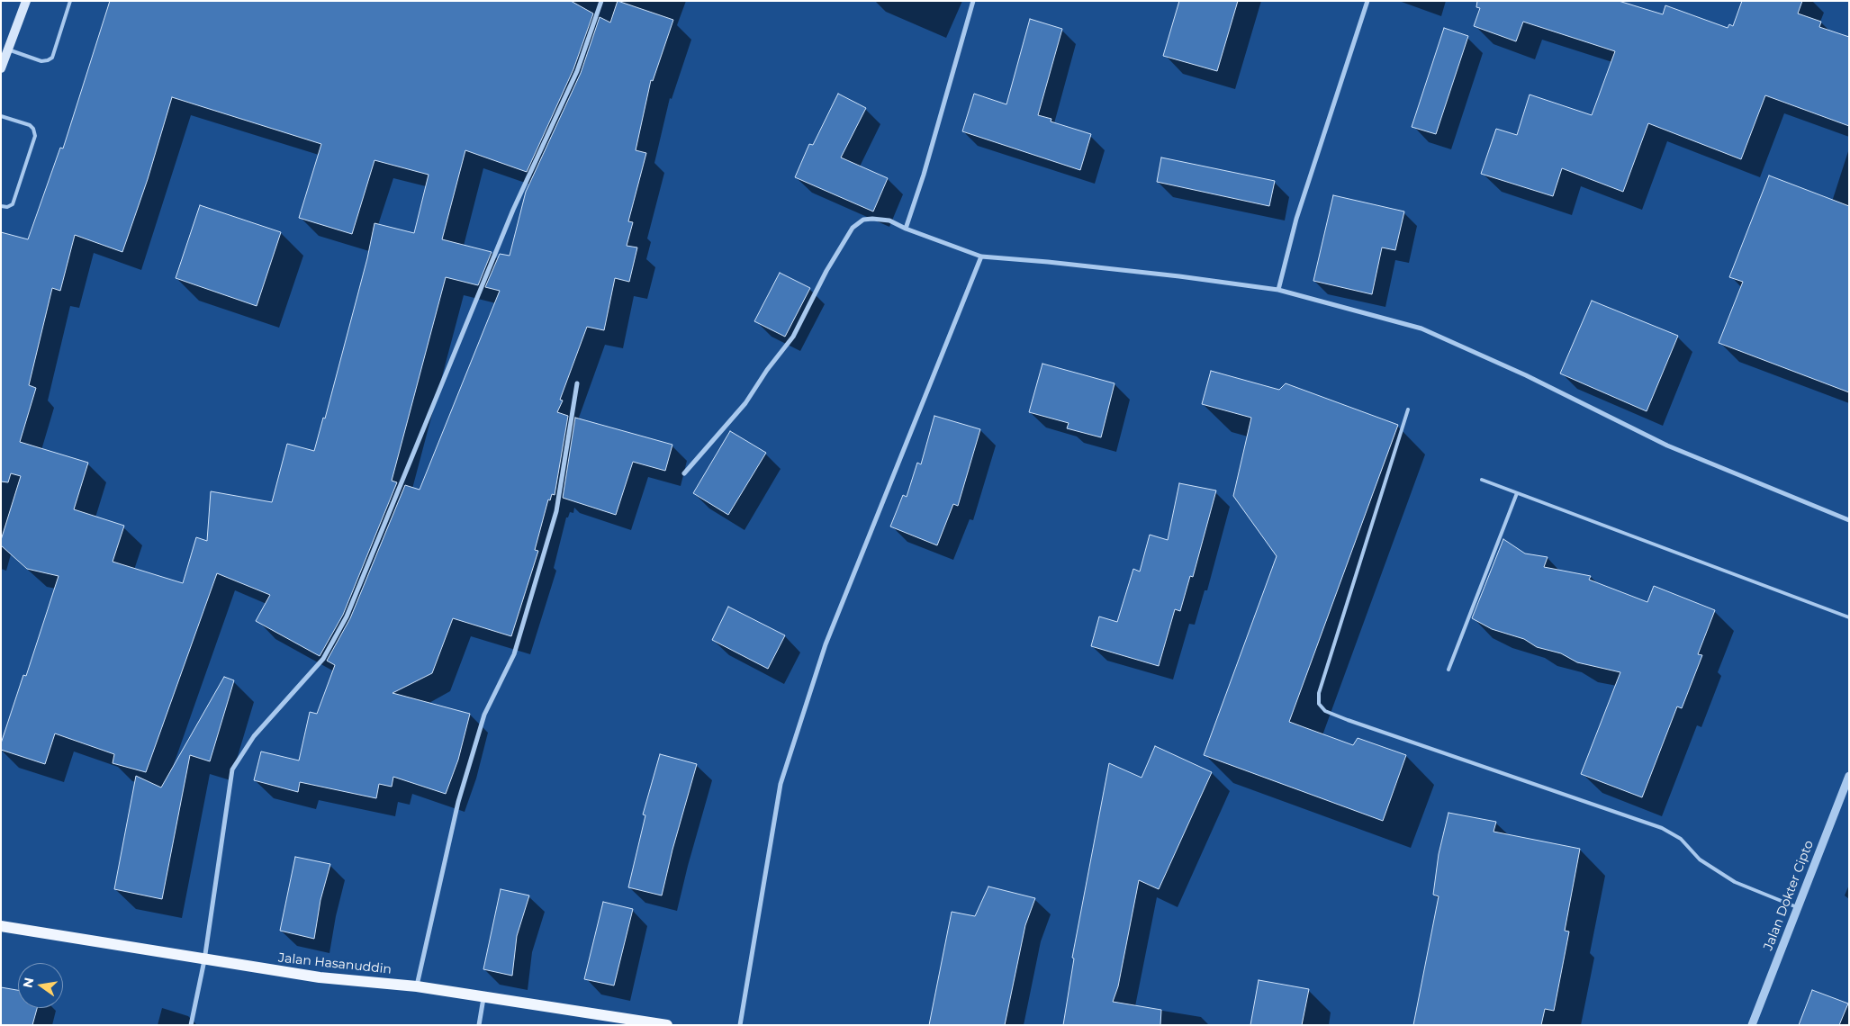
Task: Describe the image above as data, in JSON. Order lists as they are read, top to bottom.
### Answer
{
  "streets": {
    "main road": ["Jalan Hasanuddin"],
    "street": ["Jalan Dokter Cipto"]
  },
  "north": "left"
}
